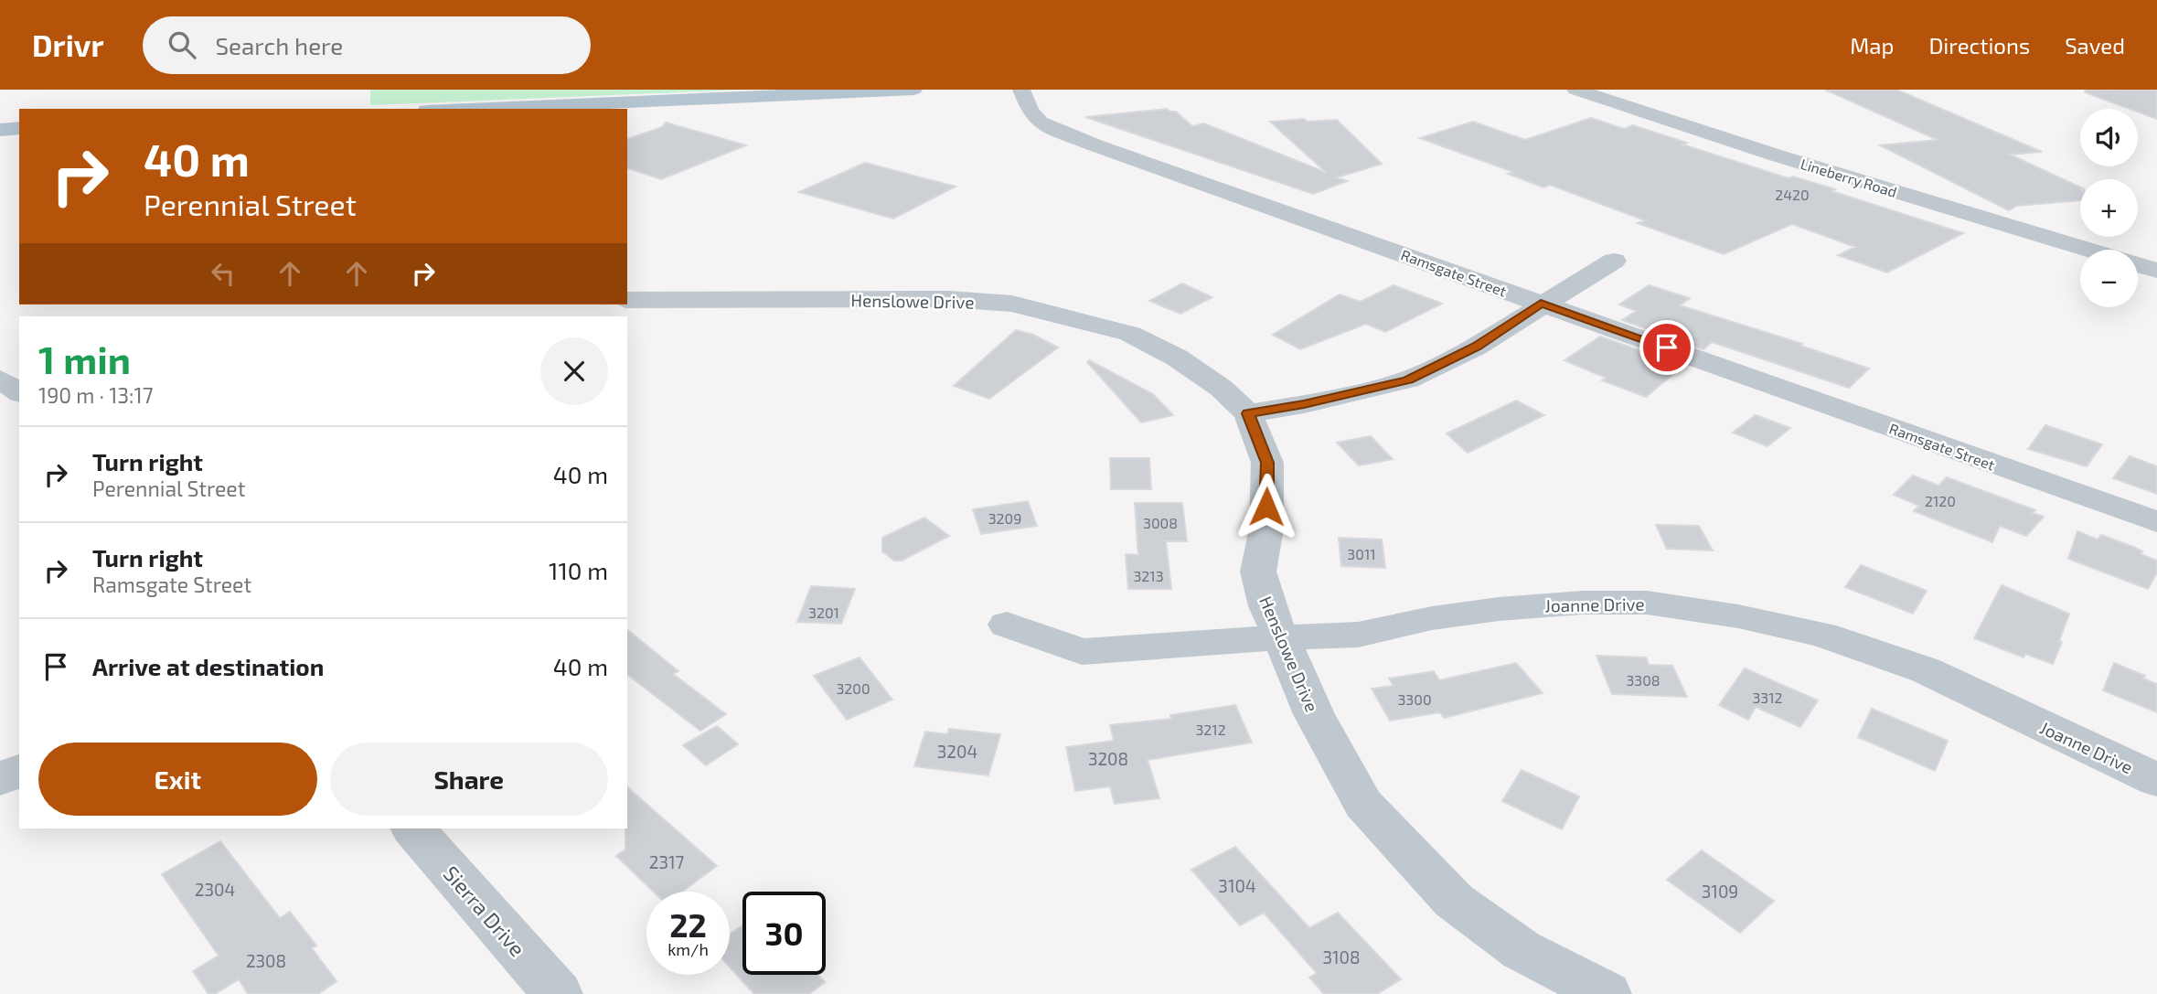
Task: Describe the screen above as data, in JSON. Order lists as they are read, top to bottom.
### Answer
{
  "streets": {
    "street": [
      "Lineberry Road",
      "Ramsgate Street",
      "Henslowe Drive",
      "Joanne Drive",
      "Sierra Drive"
    ]
  },
  "crossings": [
    ["Henslowe Drive", "Joanne Drive"]
  ],
  "house_numbers": [
    "2420",
    "2120",
    "3209",
    "3008",
    "3011",
    "3213",
    "3201",
    "3308",
    "3200",
    "3312",
    "3300",
    "3212",
    "3204",
    "3208",
    "2317",
    "3104",
    "2304",
    "3109",
    "3108",
    "2308"
  ],
  "page": {
    "header": "Drivr",
    "search": "Search here",
    "nav": ["Map", "Directions", "Saved"],
    "map_buttons": ["+", "−"],
    "turn": ["40 m", "Perennial Street"],
    "heading": ["1 min", "190 m · 13:17"],
    "list": [
      {
        "name": "Turn right",
        "note": "Perennial Street",
        "value": "40 m"
      },
      {
        "name": "Turn right",
        "note": "Ramsgate Street",
        "value": "110 m"
      },
      {
        "name": "Arrive at destination",
        "value": "40 m"
      }
    ],
    "buttons": ["Exit", "Share"],
    "speed": "22 km/h",
    "limit": "30"
  }
}
